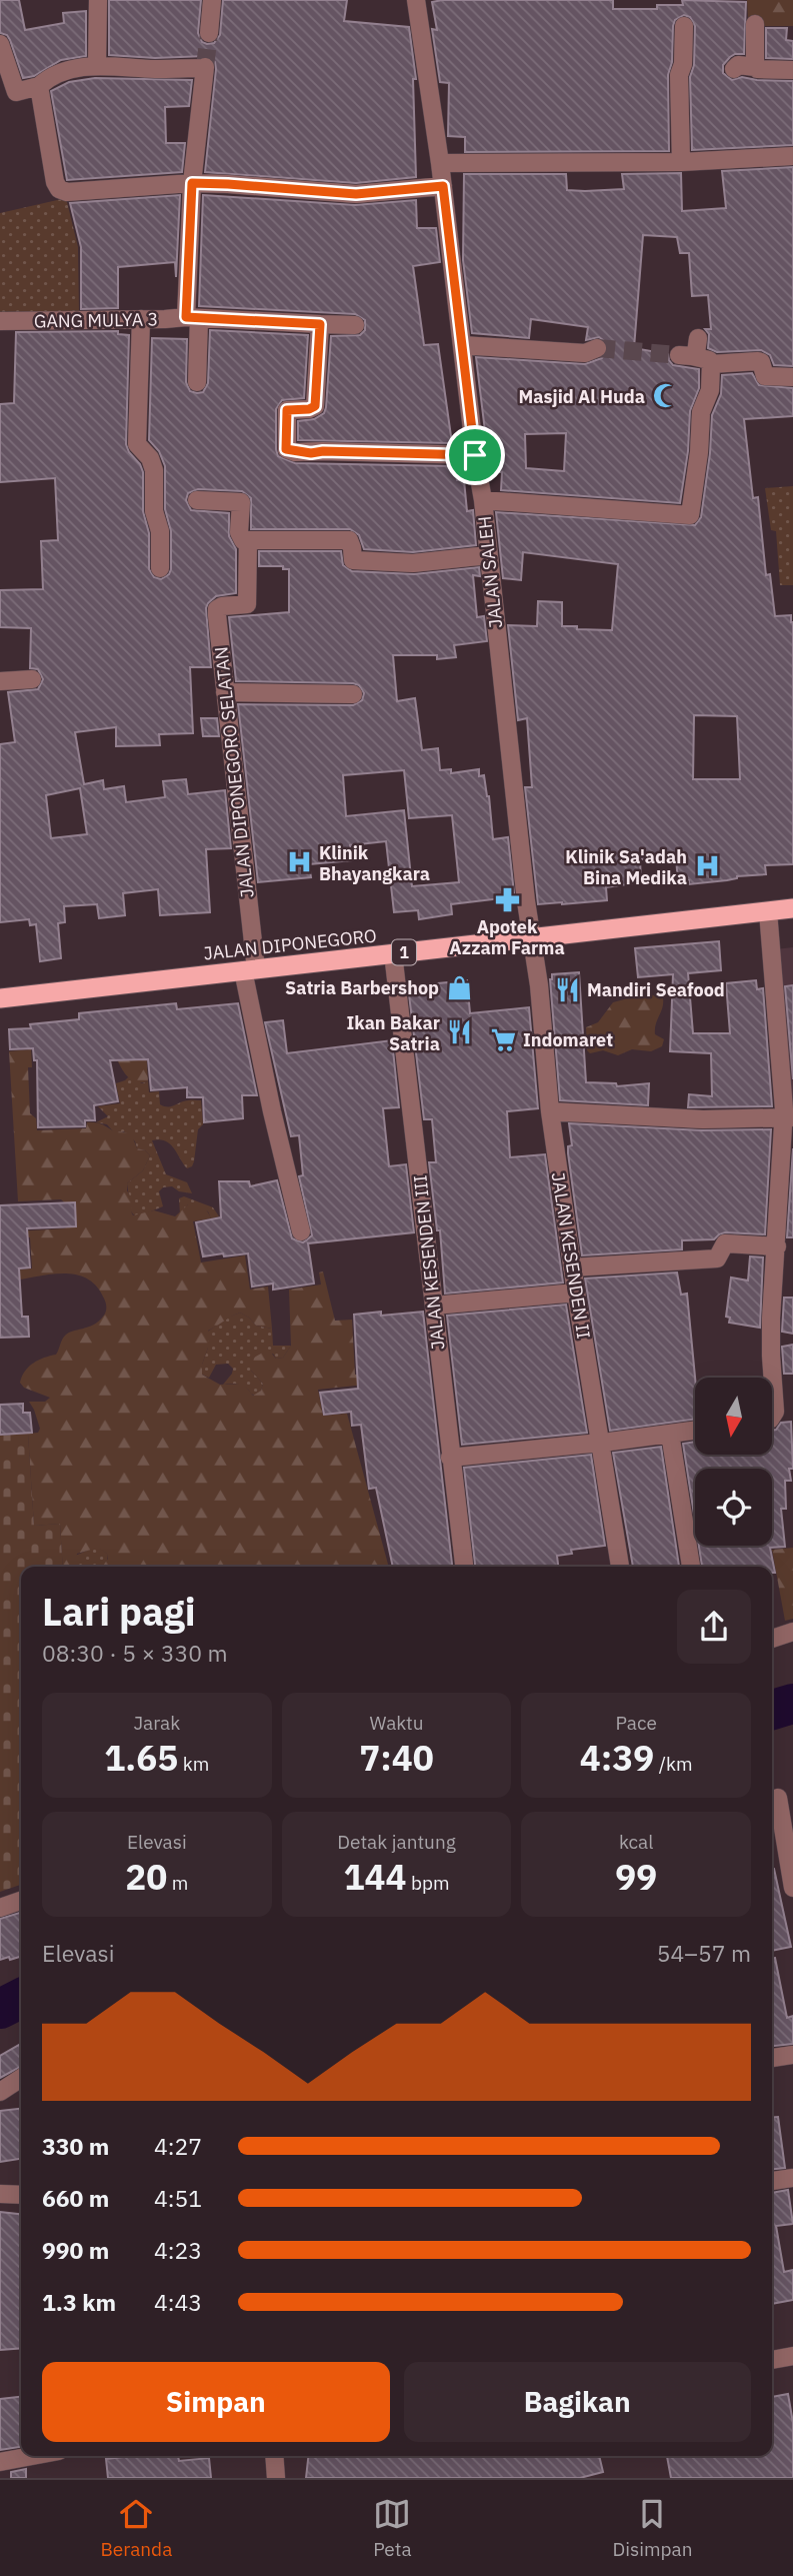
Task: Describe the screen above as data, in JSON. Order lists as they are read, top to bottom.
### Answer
{
  "streets": {
    "highway": ["JALAN DIPONEGORO", "1"],
    "street": [
      "GANG MULYA 3",
      "JALAN SALEH",
      "JALAN DIPONEGORO SELATAN",
      "JALAN KESENDEN II",
      "JALAN KESENDEN III"
    ]
  },
  "crossings": [
    ["JALAN SALEH", "JALAN DIPONEGORO"],
    ["JALAN SALEH", "JALAN KESENDEN II"],
    ["JALAN DIPONEGORO SELATAN", "JALAN DIPONEGORO"],
    ["JALAN DIPONEGORO", "JALAN KESENDEN II"],
    ["JALAN DIPONEGORO", "JALAN KESENDEN III"]
  ],
  "places": {
    "mosque": ["Masjid Al Huda"],
    "hospital": ["Klinik Bhayangkara", "Klinik Sa'adah Bina Medika"],
    "pharmacy": ["Apotek Azzam Farma"],
    "shop": ["Satria Barbershop"],
    "restaurant": ["Mandiri Seafood", "Ikan Bakar Satria"],
    "supermarket": ["Indomaret"]
  },
  "north": "bottom",
  "page": {
    "heading": ["Lari pagi", "08:30 · 5 × 330 m"],
    "stats": [
      ["Jarak", "1.65 km"],
      ["Waktu", "7:40"],
      ["Pace", "4:39 /km"],
      ["Elevasi", "20 m"],
      ["Detak jantung", "144 bpm"],
      ["kcal", "99"]
    ],
    "chart": ["Elevasi", "54–57 m"],
    "list": [
      {
        "name": "330 m",
        "note": "4:27"
      },
      {
        "name": "660 m",
        "note": "4:51"
      },
      {
        "name": "990 m",
        "note": "4:23"
      },
      {
        "name": "1.3 km",
        "note": "4:43"
      }
    ],
    "buttons": ["Simpan", "Bagikan"],
    "tabs": ["Beranda", "Peta", "Disimpan"]
  }
}
